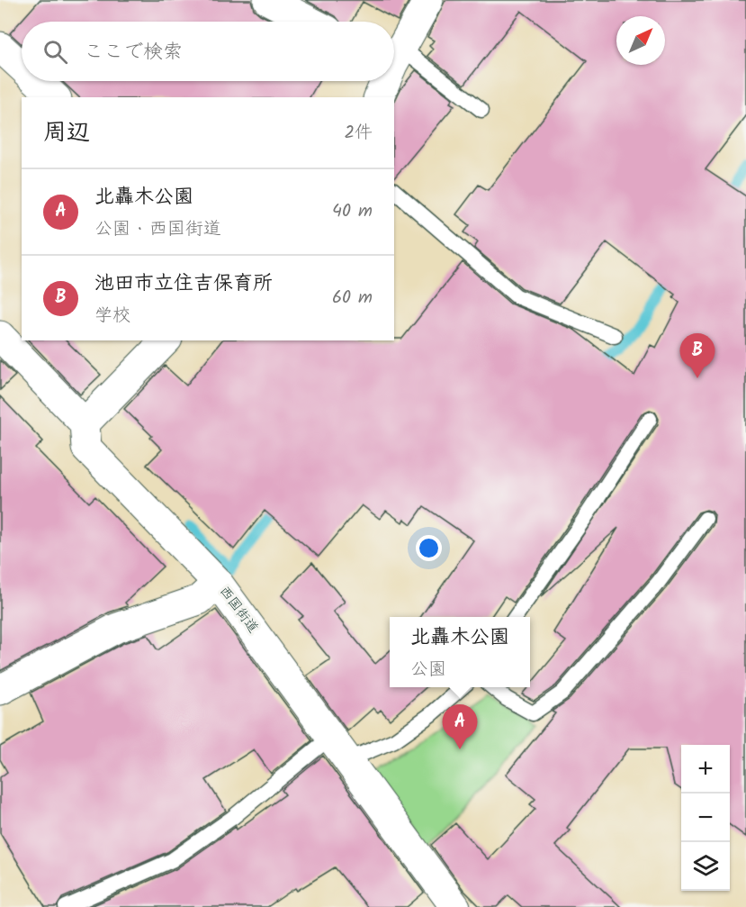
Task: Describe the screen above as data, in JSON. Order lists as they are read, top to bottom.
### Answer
{
  "streets": {
    "street": ["西国街道"]
  },
  "north": "top right",
  "page": {
    "search": "ここで検索",
    "heading": ["周辺", "2件"],
    "list": [
      {
        "mark": "A",
        "name": "北轟木公園",
        "note": "公園 · 西国街道",
        "value": "40 m"
      },
      {
        "mark": "B",
        "name": "池田市立住吉保育所",
        "note": "学校",
        "value": "60 m"
      }
    ],
    "pins": ["B", "A"],
    "popup": ["北轟木公園", "公園"],
    "map_buttons": ["+", "−"]
  }
}
